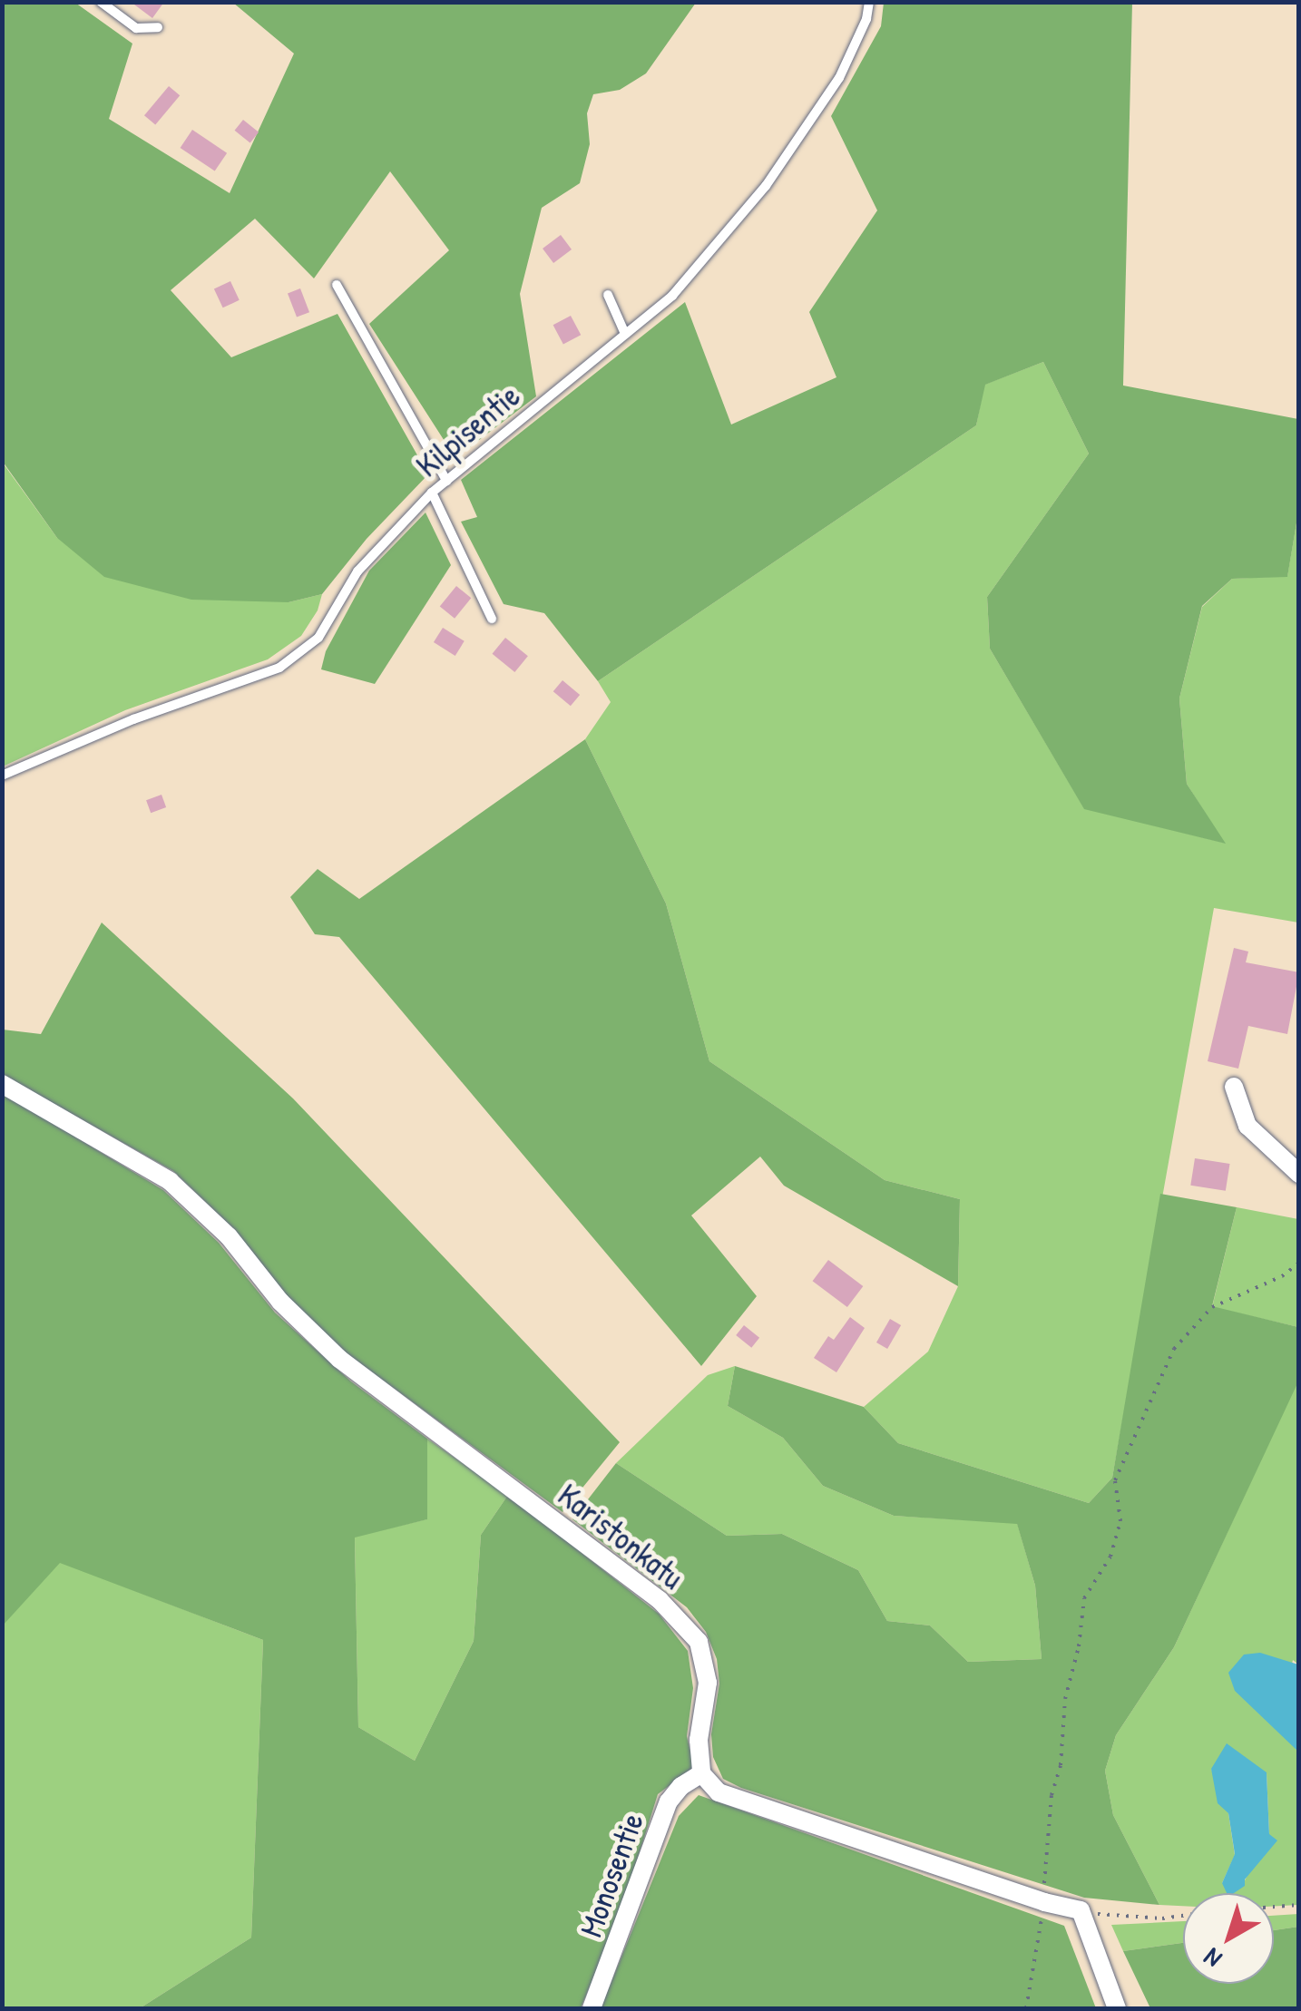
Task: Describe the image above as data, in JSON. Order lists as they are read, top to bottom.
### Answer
{
  "streets": {
    "street": ["Karistonkatu", "Monosentie"],
    "lane": ["Kilpisentie"]
  },
  "crossings": [
    ["Karistonkatu", "Monosentie"]
  ],
  "north": "bottom left"
}
